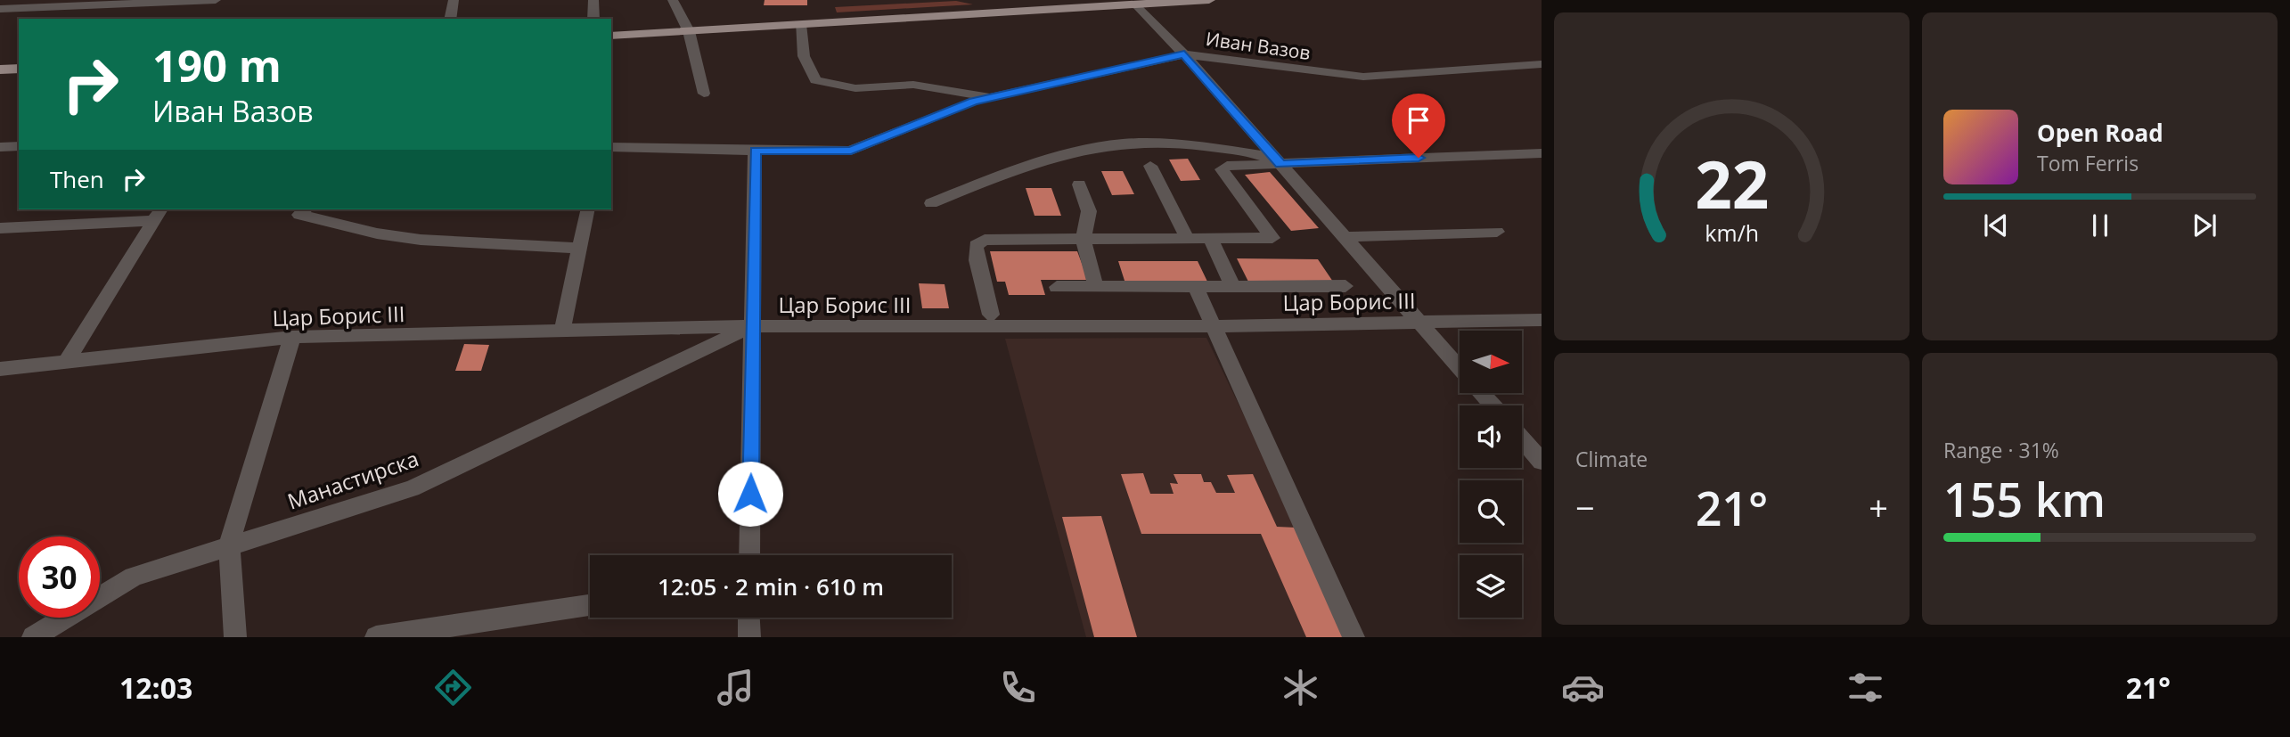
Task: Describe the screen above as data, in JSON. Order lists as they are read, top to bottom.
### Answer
{
  "streets": {
    "street": ["Иван Вазов", "Цар Борис III", "Манастирска"]
  },
  "crossings": [
    ["Цар Борис III", "Манастирска"]
  ],
  "north": "right",
  "page": {
    "turn": ["190 m", "Иван Вазов"],
    "song": ["Open Road", "Tom Ferris"],
    "then": "Then",
    "tile": [
      "Climate",
      ["Range · 31%", "155 km"]
    ],
    "heat": ["−", "21°", "+"],
    "limit": "30",
    "trip": "12:05 · 2 min · 610 m",
    "tabs": ["12:03", "21°"],
    "gauge": ["22", "km/h"]
  }
}
